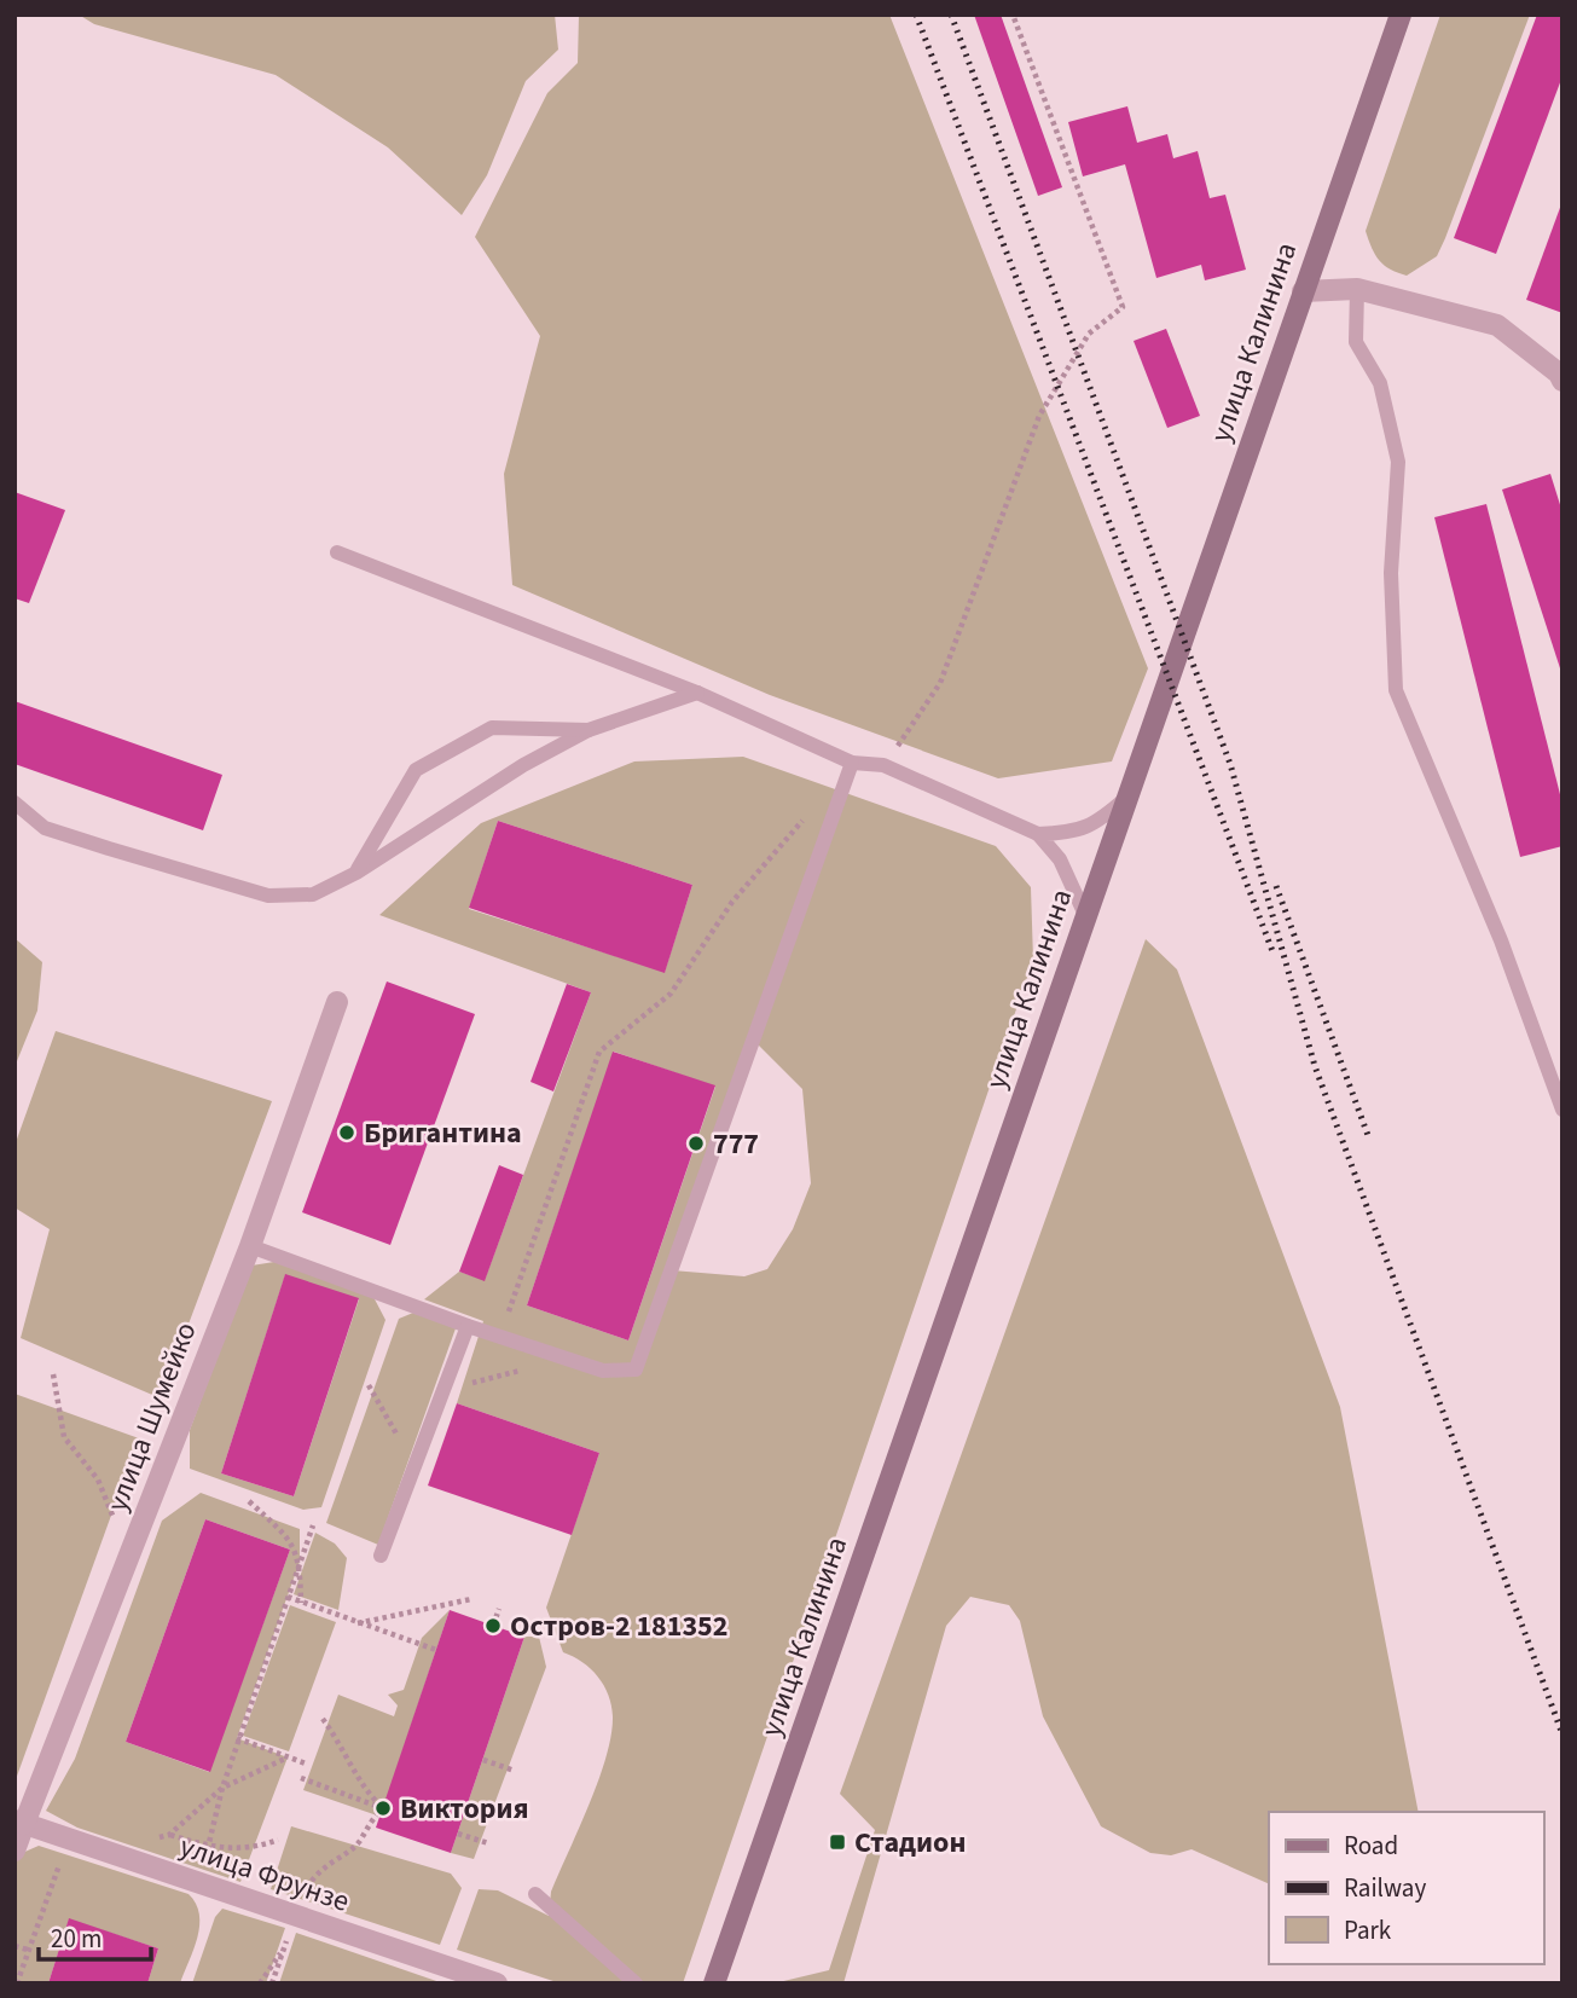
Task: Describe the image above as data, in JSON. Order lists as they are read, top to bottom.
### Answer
{
  "streets": {
    "main road": ["улица Калинина"],
    "street": ["улица Шумейко", "улица Фрунзе"]
  },
  "crossings": [
    ["улица Шумейко", "улица Фрунзе"]
  ],
  "places": {
    "other": [
      "Бригантина",
      "777",
      "Остров-2 181352",
      "Виктория"
    ],
    "transit": ["Стадион"]
  },
  "legend": ["Road", "Railway", "Park"],
  "scale_bar": "20 m"
}
